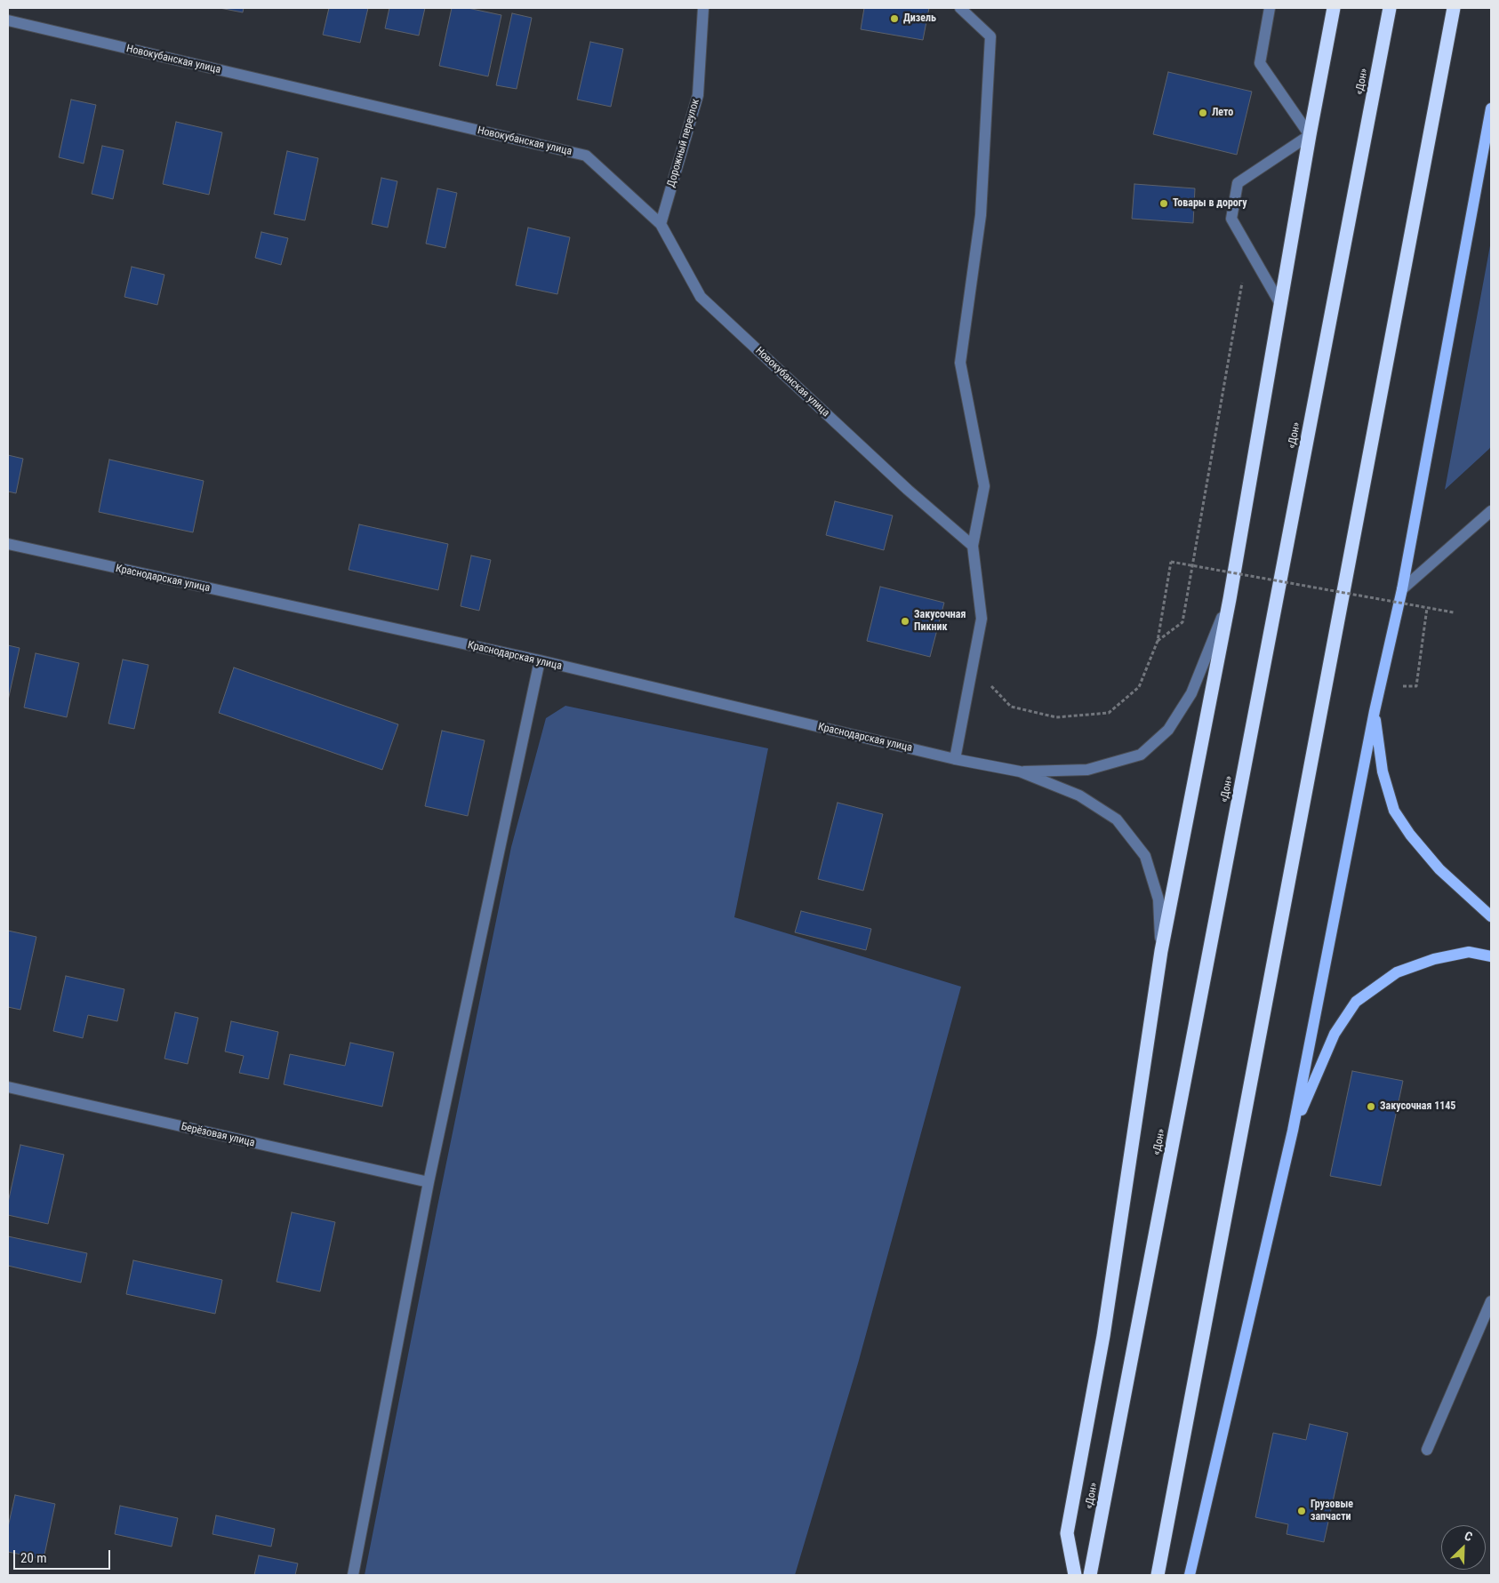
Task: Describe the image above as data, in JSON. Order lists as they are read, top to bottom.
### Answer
{
  "streets": {
    "highway": ["«Дон»"],
    "street": [
      "Новокубанская улица",
      "Дорожный переулок",
      "Краснодарская улица",
      "Берёзовая улица"
    ]
  },
  "crossings": [
    ["Новокубанская улица", "Дорожный переулок"]
  ],
  "places": [
    "Дизель",
    "Лето",
    "Товары в дорогу",
    "Закусочная Пикник",
    "Закусочная 1145",
    "Грузовые запчасти"
  ],
  "scale_bar": "20 m",
  "north": "top right"
}
